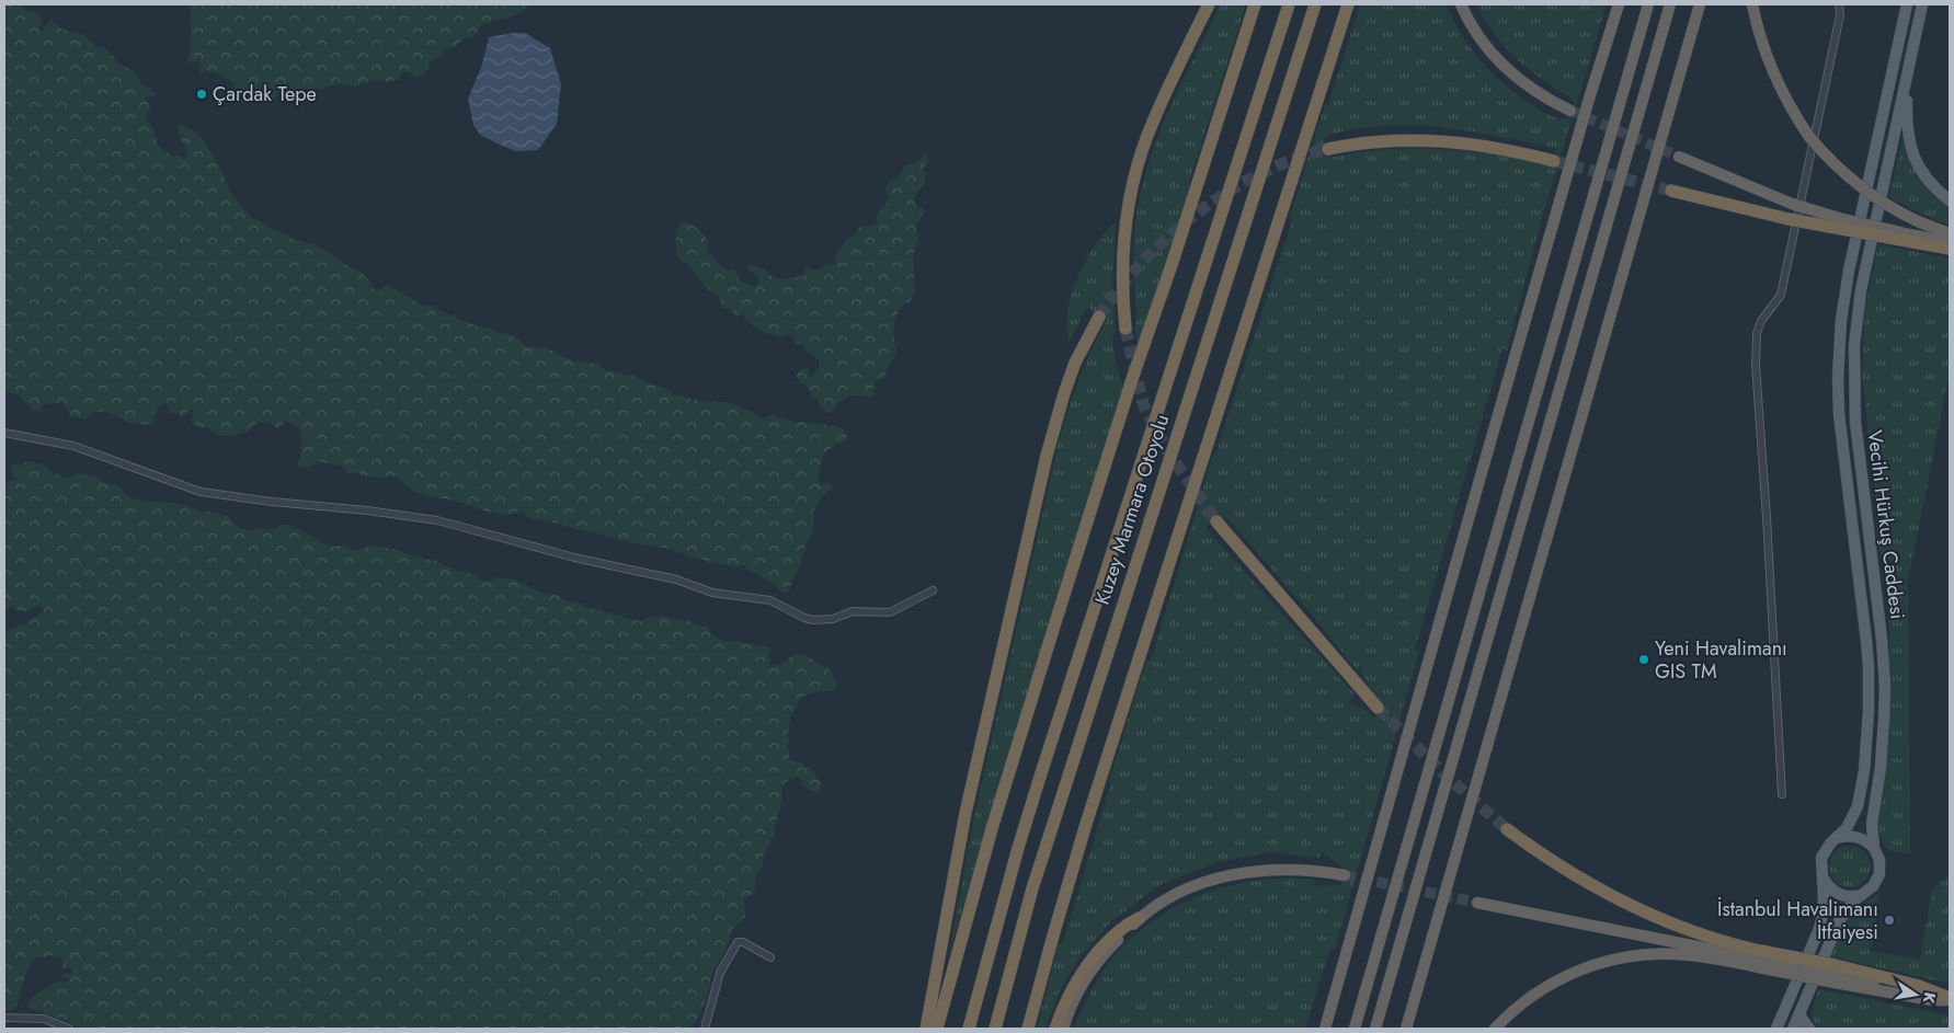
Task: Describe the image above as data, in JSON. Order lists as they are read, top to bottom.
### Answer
{
  "streets": {
    "highway": ["Kuzey Marmara Otoyolu"],
    "main road": ["Vecihi Hürkuş Caddesi"]
  },
  "places": ["Çardak Tepe", "Yeni Havalimanı GIS TM", "İstanbul Havalimanı İtfaiyesi"],
  "north": "right"
}
